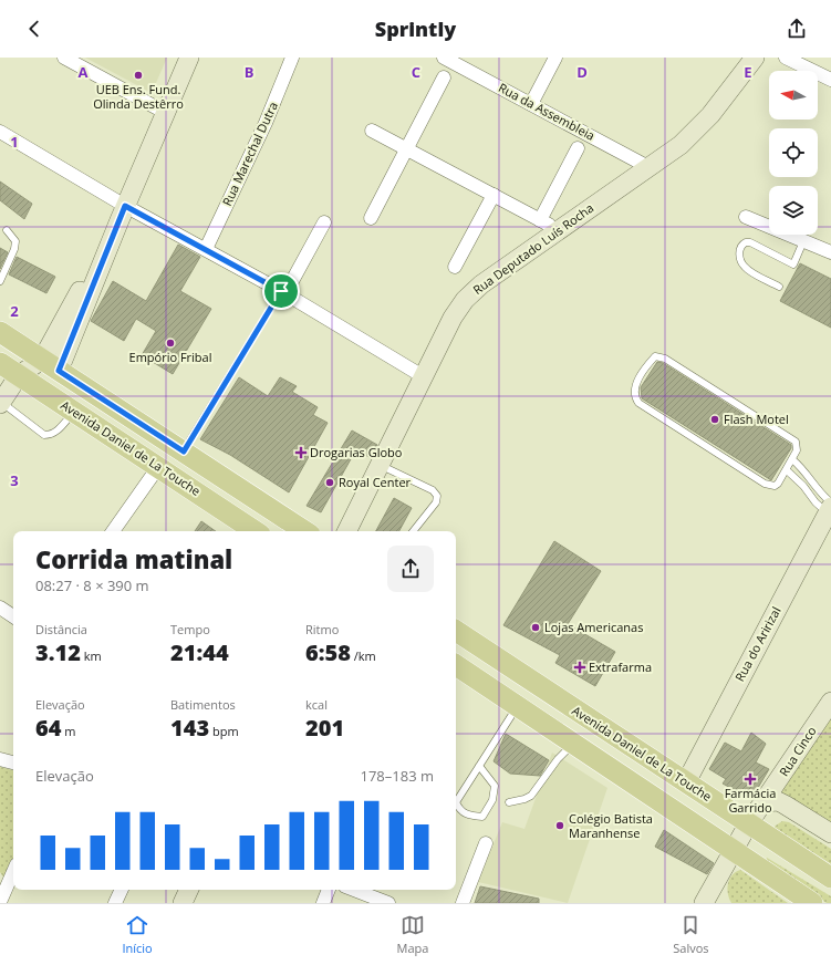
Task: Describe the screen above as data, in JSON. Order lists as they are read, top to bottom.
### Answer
{
  "streets": {
    "main road": [
      "Rua Deputado Luís Rocha",
      "Avenida Daniel de La Touche",
      "Rua do Aririzal",
      "Rua Cinco"
    ],
    "street": ["Rua da Assembleia", "Rua Marechal Dutra"]
  },
  "crossings": [
    ["Rua da Assembleia", "Rua Deputado Luís Rocha"],
    ["Avenida Daniel de La Touche", "Rua do Aririzal"],
    ["Avenida Daniel de La Touche", "Rua Cinco"]
  ],
  "places": {
    "other": [
      "UEB Ens. Fund. Olinda Destêrro",
      "Empório Fribal",
      "Flash Motel",
      "Royal Center",
      "Lojas Americanas",
      "Colégio Batista Maranhense"
    ],
    "health": ["Drogarias Globo", "Extrafarma", "Farmácia Garrido"]
  },
  "north": "left",
  "page": {
    "header": "Sprintly",
    "heading": ["Corrida matinal", "08:27 · 8 × 390 m"],
    "stats": [
      ["Distância", "3.12 km"],
      ["Tempo", "21:44"],
      ["Ritmo", "6:58 /km"],
      ["Elevação", "64 m"],
      ["Batimentos", "143 bpm"],
      ["kcal", "201"]
    ],
    "chart": ["Elevação", "178–183 m"],
    "tabs": ["Início", "Mapa", "Salvos"]
  },
  "grid": {
    "columns": [
      "A",
      "B",
      "C",
      "D",
      "E"
    ],
    "rows": ["1", "2", "3"]
  }
}
